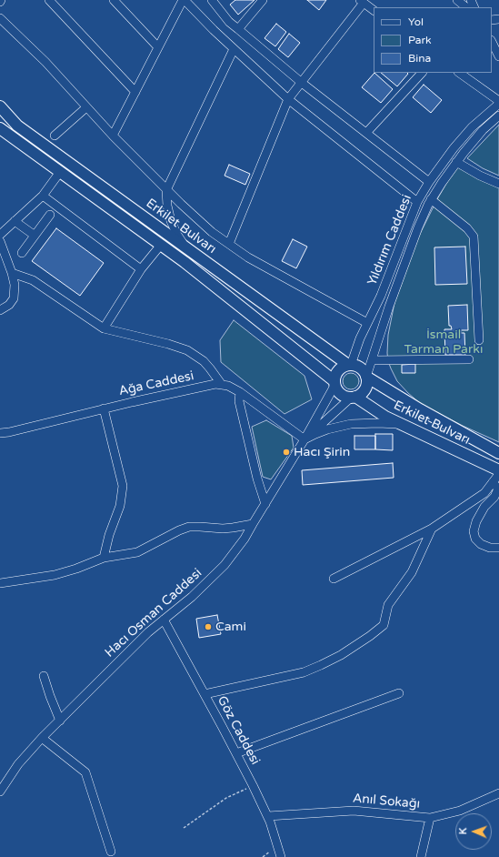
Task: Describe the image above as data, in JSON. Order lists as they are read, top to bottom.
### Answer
{
  "streets": {
    "main road": ["Erkilet Bulvarı"],
    "street": [
      "Yıldırım Caddesi",
      "Ağa Caddesi",
      "Hacı Osman Caddesi",
      "Göz Caddesi",
      "Anıl Sokağı"
    ]
  },
  "crossings": [
    ["Erkilet Bulvarı", "Yıldırım Caddesi"],
    ["Ağa Caddesi", "Hacı Osman Caddesi"],
    ["Hacı Osman Caddesi", "Göz Caddesi"],
    ["Göz Caddesi", "Anıl Sokağı"]
  ],
  "parks": ["İsmail Tarman Parkı"],
  "places": ["Hacı Şirin", "Cami"],
  "legend": ["Yol", "Park", "Bina"],
  "north": "left"
}
